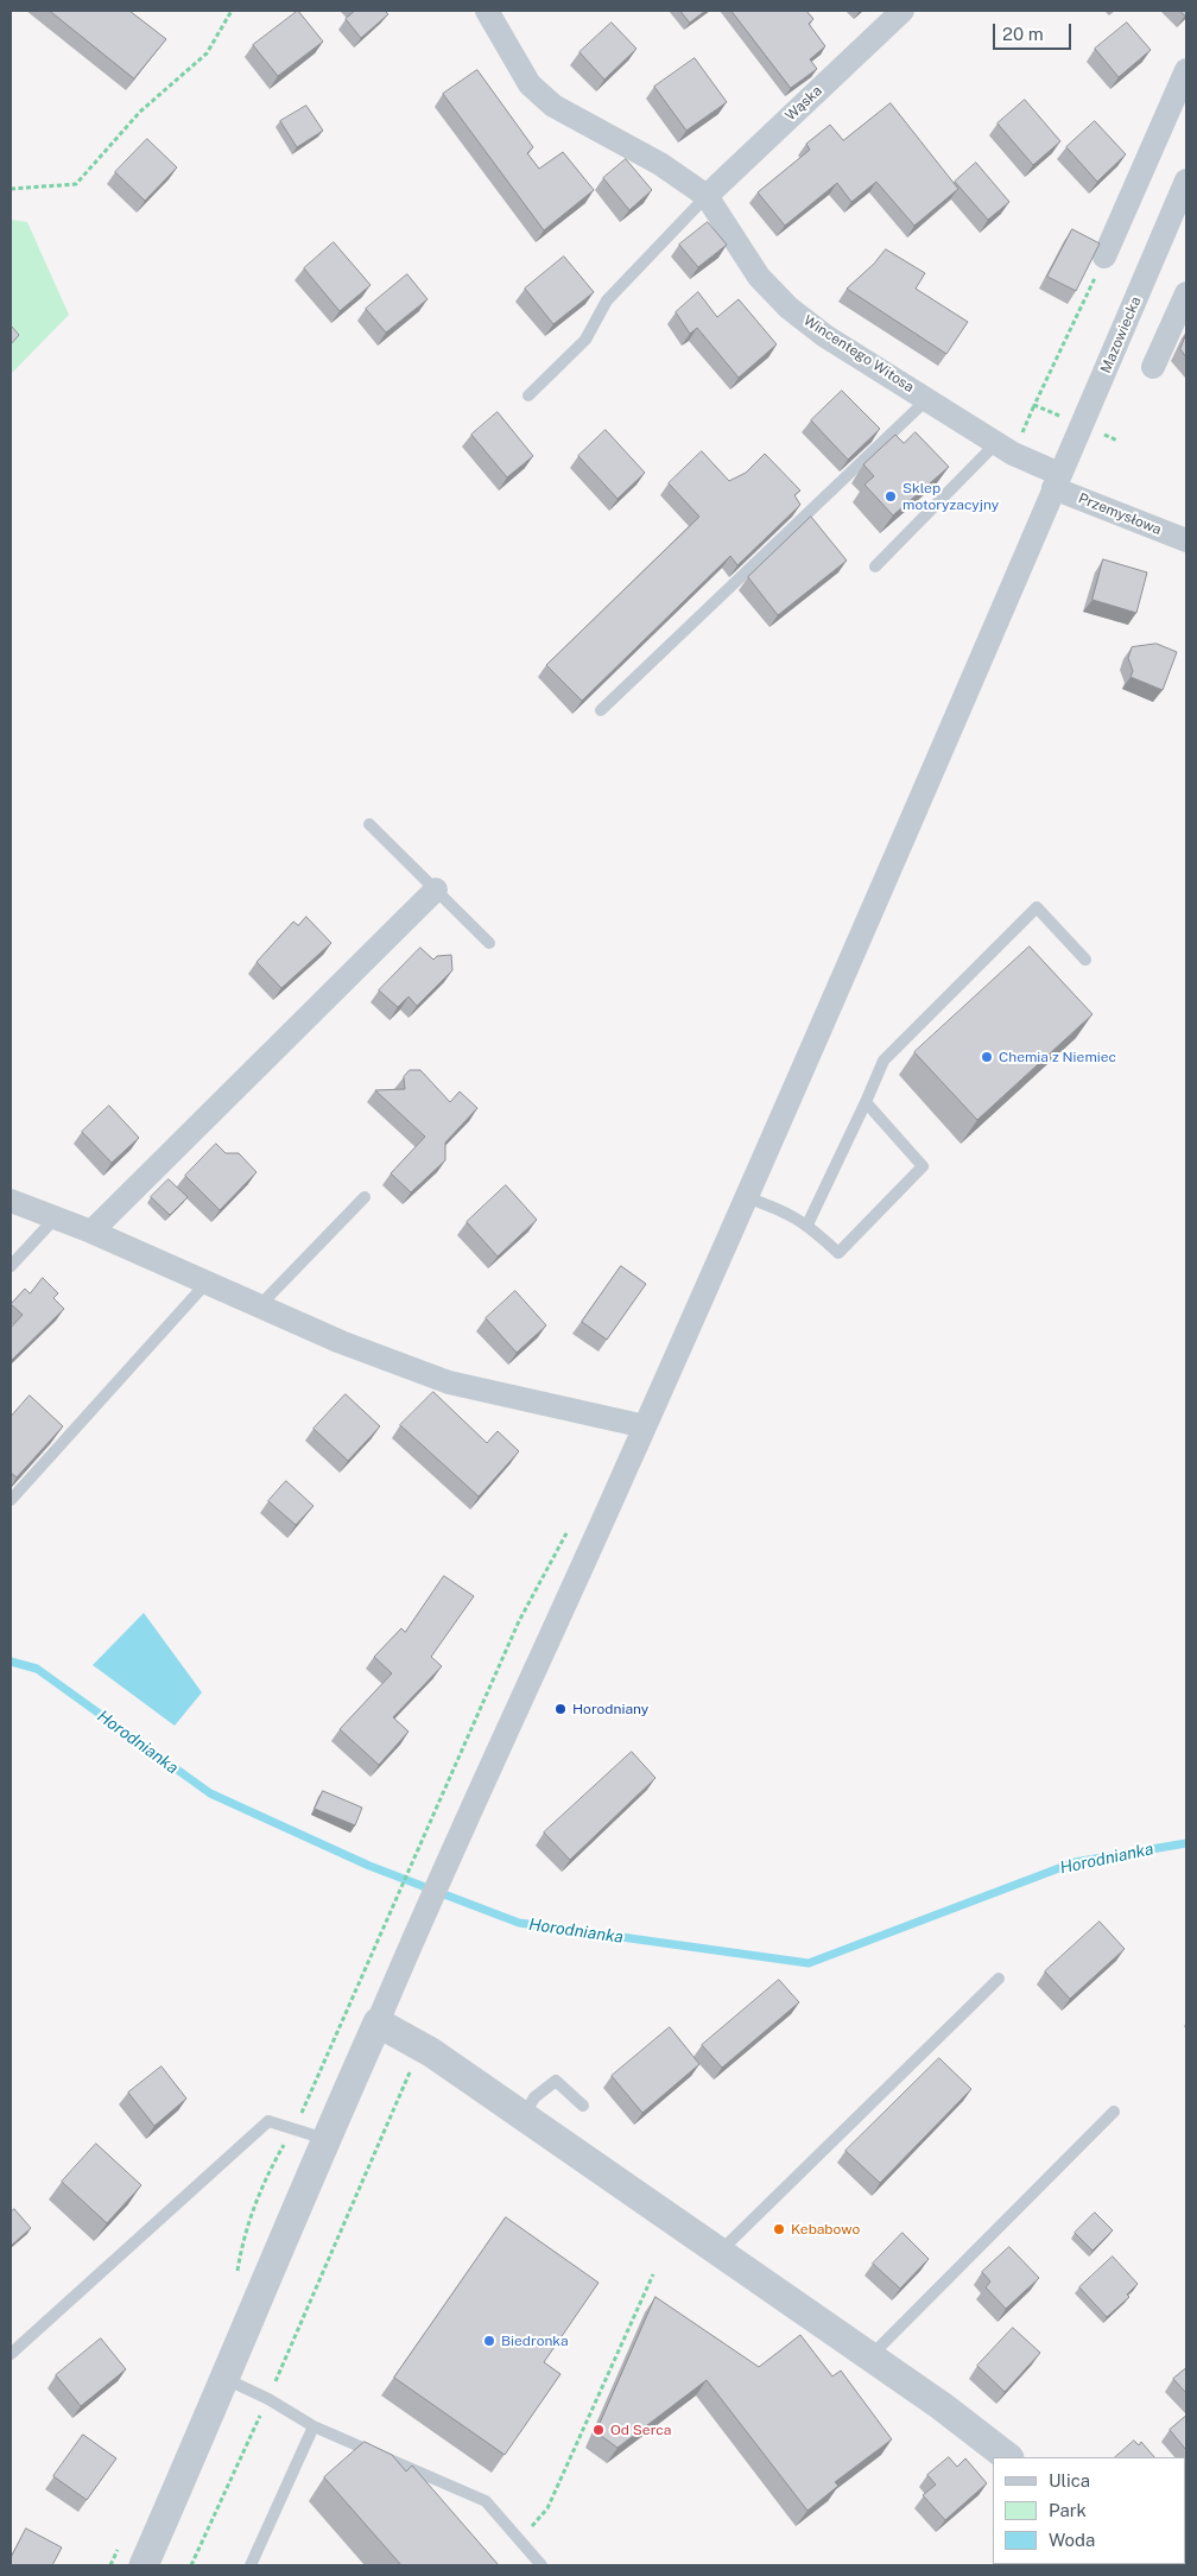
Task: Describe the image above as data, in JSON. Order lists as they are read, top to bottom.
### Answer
{
  "streets": {
    "street": [
      "Wąska",
      "Mazowiecka",
      "Wincentego Witosa",
      "Przemysłowa"
    ]
  },
  "crossings": [
    ["Wąska", "Wincentego Witosa"],
    ["Mazowiecka", "Wincentego Witosa"],
    ["Mazowiecka", "Przemysłowa"],
    ["Wincentego Witosa", "Przemysłowa"]
  ],
  "water": ["Horodnianka"],
  "places": [
    "Sklep motoryzacyjny",
    "Chemia z Niemiec",
    "Horodniany",
    "Kebabowo",
    "Biedronka",
    "Od Serca"
  ],
  "legend": ["Ulica", "Park", "Woda"],
  "scale_bar": "20 m"
}
